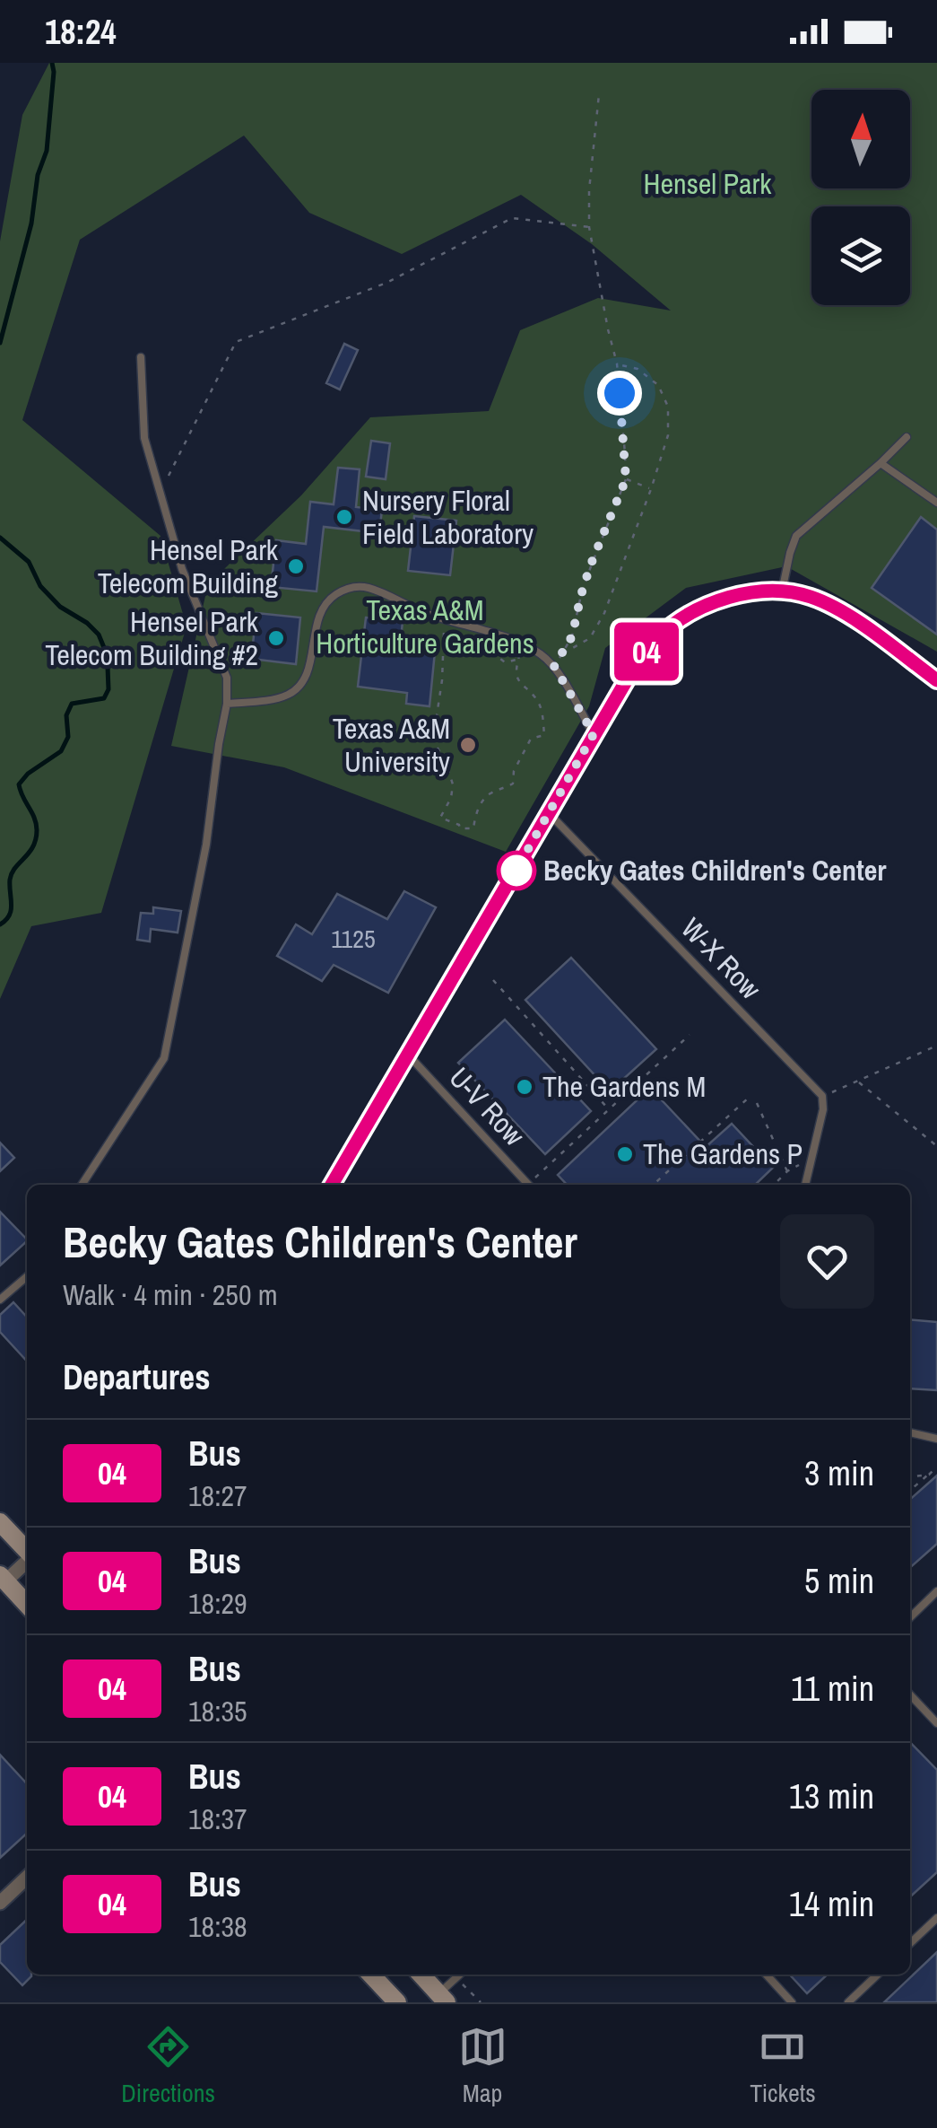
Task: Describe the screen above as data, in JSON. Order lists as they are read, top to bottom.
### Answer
{
  "streets": {
    "lane": ["W-X Row", "U-V Row"]
  },
  "parks": ["Hensel Park", "Texas A&M Horticulture Gardens"],
  "places": [
    "Nursery Floral Field Laboratory",
    "Hensel Park Telecom Building",
    "Hensel Park Telecom Building #2",
    "Texas A&M University",
    "Becky Gates Children's Center",
    "The Gardens M",
    "The Gardens P"
  ],
  "lines": ["bus line 04"],
  "house_numbers": ["1125"],
  "north": "top",
  "page": {
    "status": "18:24",
    "on_map": "04",
    "heading": [
      ["Becky Gates Children's Center", "Walk · 4 min · 250 m"],
      "Departures"
    ],
    "list": [
      {
        "mark": "04",
        "name": "Bus",
        "note": "18:27",
        "value": "3 min"
      },
      {
        "mark": "04",
        "name": "Bus",
        "note": "18:29",
        "value": "5 min"
      },
      {
        "mark": "04",
        "name": "Bus",
        "note": "18:35",
        "value": "11 min"
      },
      {
        "mark": "04",
        "name": "Bus",
        "note": "18:37",
        "value": "13 min"
      },
      {
        "mark": "04",
        "name": "Bus",
        "note": "18:38",
        "value": "14 min"
      }
    ],
    "tabs": ["Directions", "Map", "Tickets"]
  }
}
